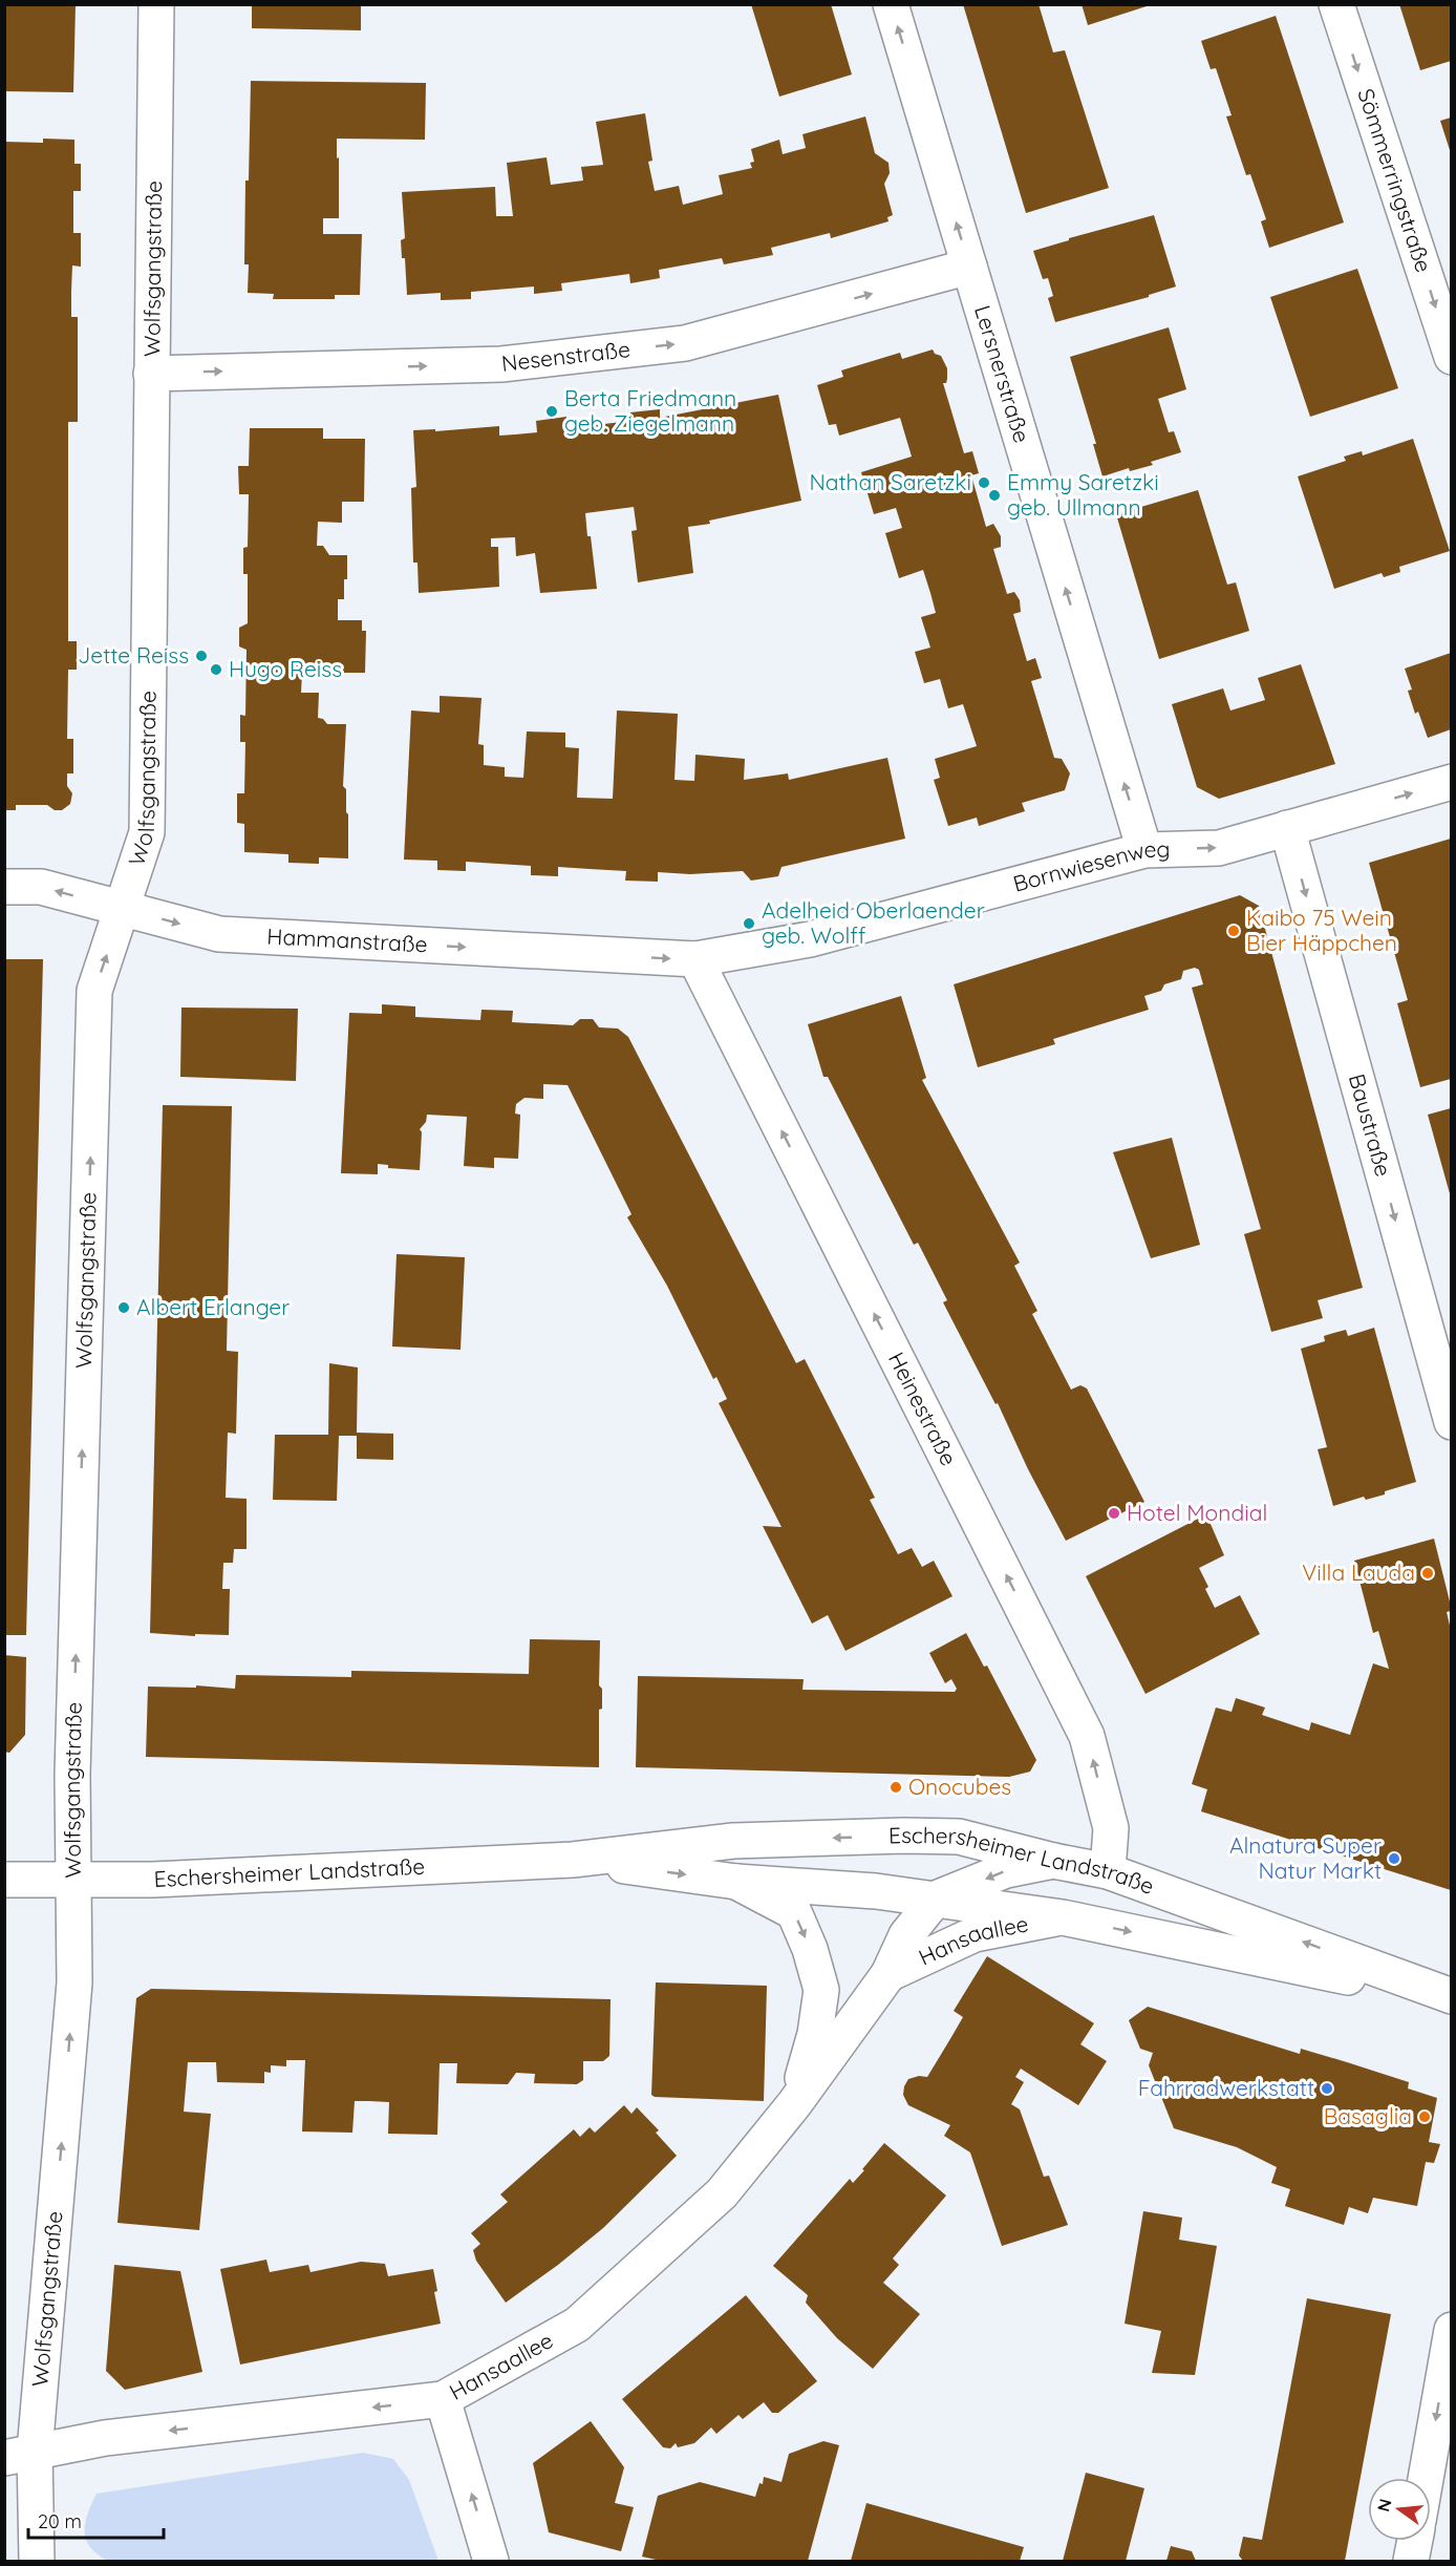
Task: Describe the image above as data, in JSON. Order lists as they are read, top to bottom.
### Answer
{
  "streets": {
    "street": [
      "Sömmerringstraße",
      "Wolfsgangstraße",
      "Nesenstraße",
      "Lersnerstraße",
      "Bornwiesenweg",
      "Hammanstraße",
      "Baustraße",
      "Heinestraße",
      "Eschersheimer Landstraße",
      "Hansaallee"
    ]
  },
  "crossings": [
    ["Wolfsgangstraße", "Nesenstraße"],
    ["Wolfsgangstraße", "Hammanstraße"],
    ["Wolfsgangstraße", "Eschersheimer Landstraße"],
    ["Wolfsgangstraße", "Hansaallee"],
    ["Nesenstraße", "Lersnerstraße"],
    ["Lersnerstraße", "Bornwiesenweg"],
    ["Bornwiesenweg", "Hammanstraße"],
    ["Bornwiesenweg", "Baustraße"],
    ["Bornwiesenweg", "Heinestraße"],
    ["Hammanstraße", "Heinestraße"],
    ["Heinestraße", "Eschersheimer Landstraße"],
    ["Eschersheimer Landstraße", "Hansaallee"]
  ],
  "one_way": [
    "Sömmerringstraße",
    "Wolfsgangstraße",
    "Nesenstraße",
    "Lersnerstraße",
    "Bornwiesenweg",
    "Baustraße",
    "Heinestraße"
  ],
  "places": [
    "Berta Friedmann geb. Ziegelmann",
    "Nathan Saretzki",
    "Emmy Saretzki geb. Ullmann",
    "Jette Reiss",
    "Hugo Reiss",
    "Adelheid Oberlaender geb. Wolff",
    "Kaibo 75 Wein Bier Häppchen",
    "Albert Erlanger",
    "Hotel Mondial",
    "Villa Lauda",
    "Onocubes",
    "Alnatura Super Natur Markt",
    "Fahrradwerkstatt",
    "Basaglia"
  ],
  "scale_bar": "20 m",
  "north": "left"
}
